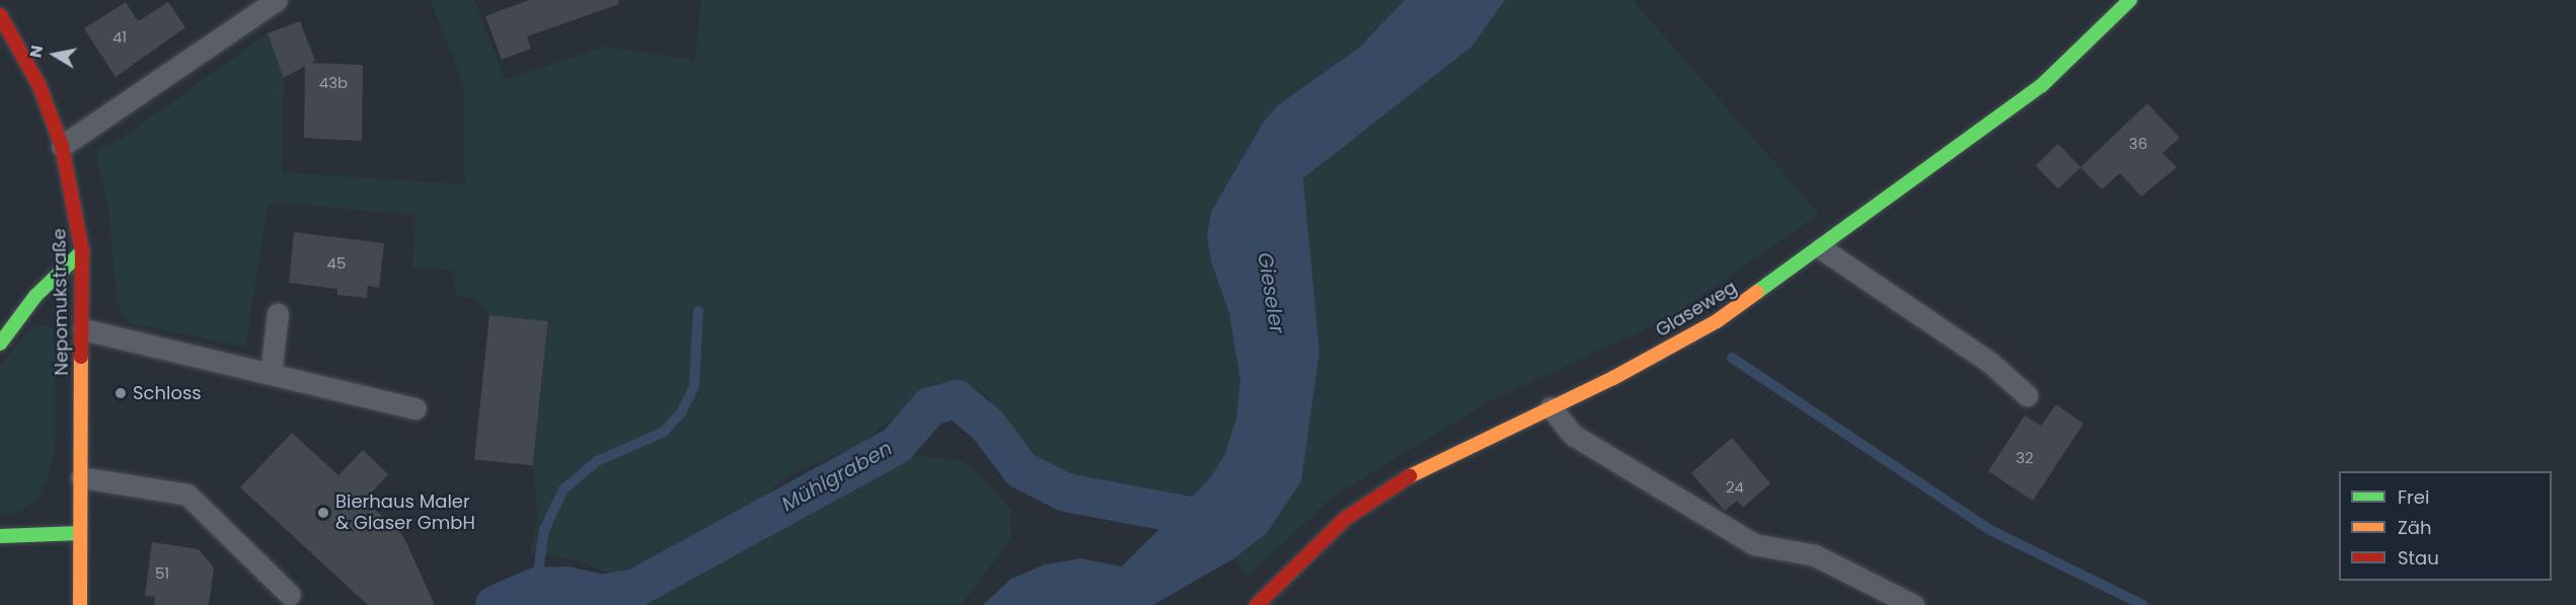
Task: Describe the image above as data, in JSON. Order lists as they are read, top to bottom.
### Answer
{
  "streets": {
    "street": ["Nepomukstraße", "Glaseweg"]
  },
  "water": ["Gieseler", "Mühlgraben"],
  "places": ["Schloss", "Bierhaus Maler & Glaser GmbH"],
  "house_numbers": [
    "41",
    "43b",
    "36",
    "45",
    "32",
    "24",
    "51"
  ],
  "legend": ["Frei", "Zäh", "Stau"],
  "north": "left"
}
